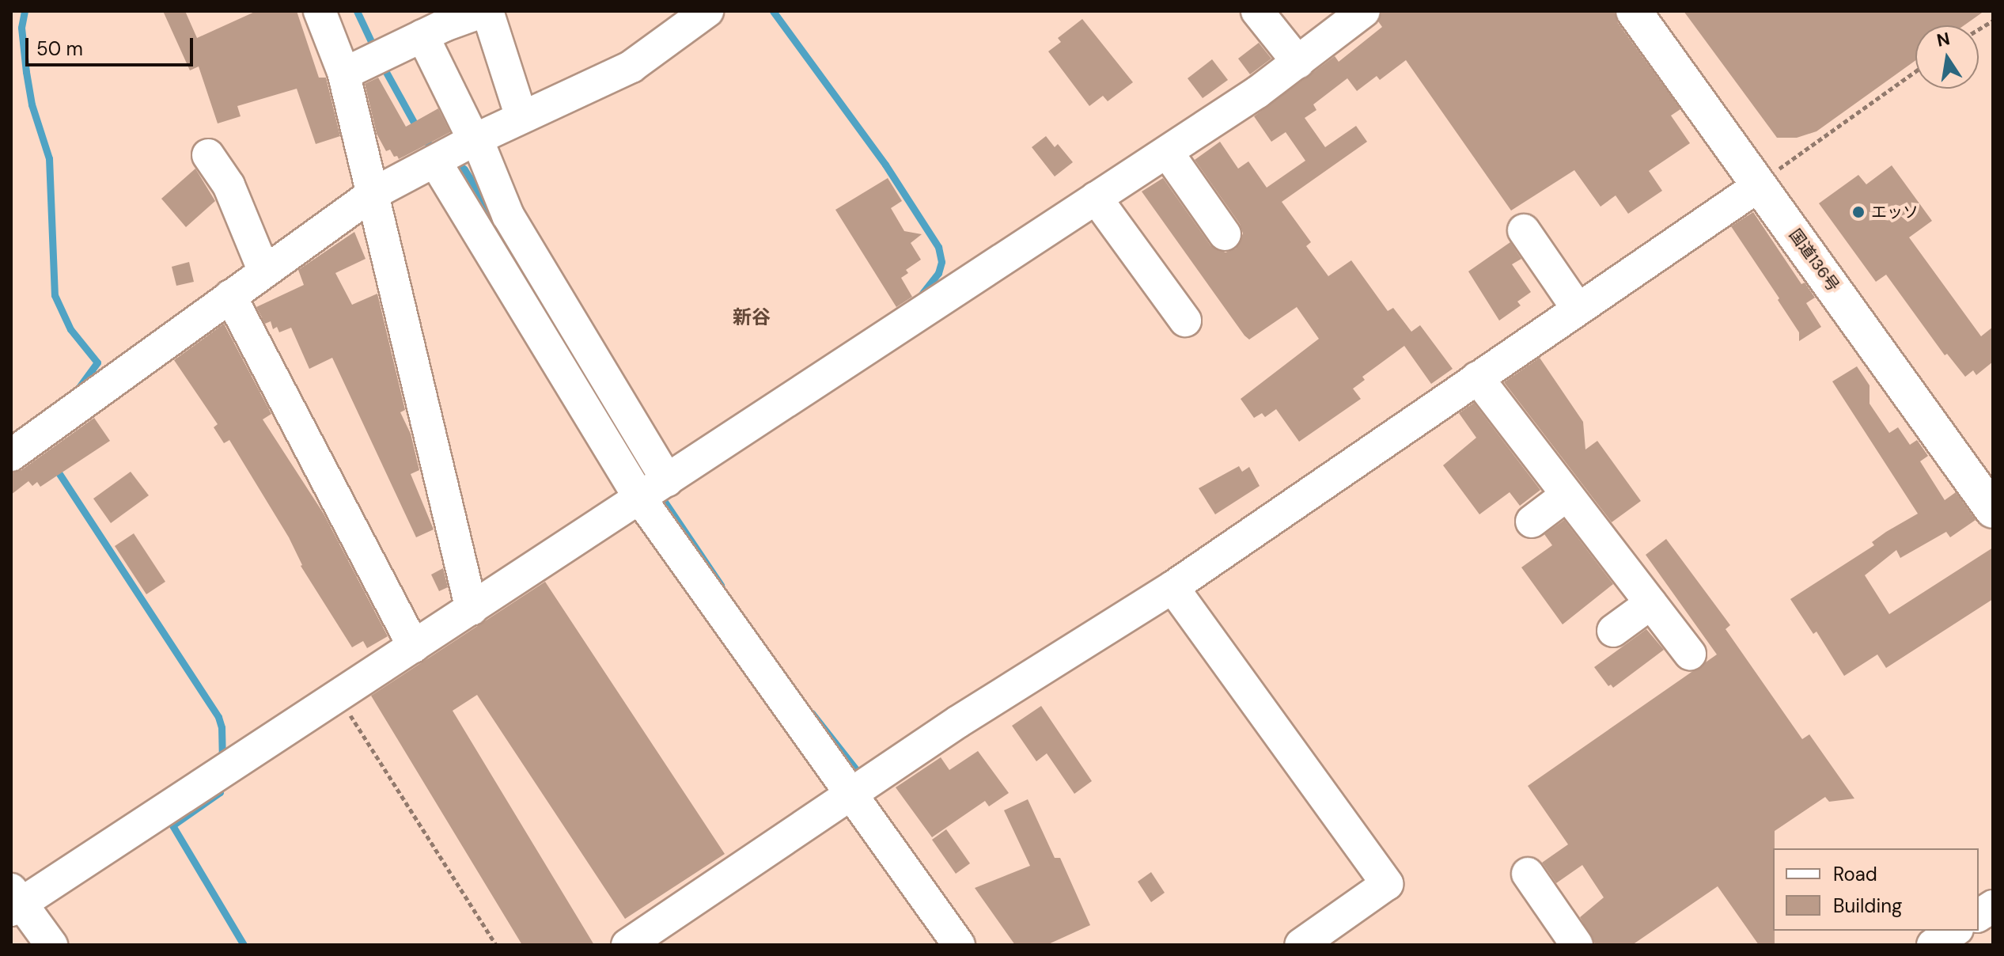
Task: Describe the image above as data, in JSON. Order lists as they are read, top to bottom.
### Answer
{
  "streets": {
    "highway": ["国道136号"]
  },
  "districts": ["新谷"],
  "places": ["エッソ"],
  "legend": ["Road", "Building"],
  "scale_bar": "50 m",
  "north": "top"
}
